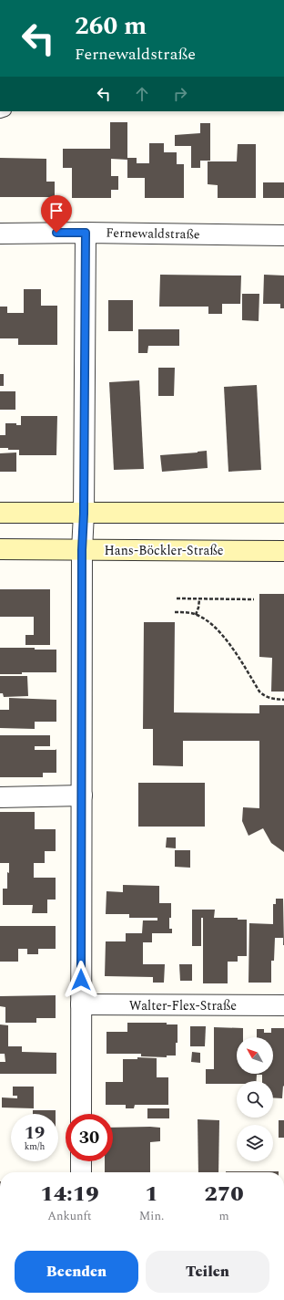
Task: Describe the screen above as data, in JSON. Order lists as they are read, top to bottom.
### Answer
{
  "streets": {
    "main road": ["Hans-Böckler-Straße"],
    "street": ["Fernewaldstraße", "Walter-Flex-Straße"]
  },
  "north": "top left",
  "page": {
    "turn": ["260 m", "Fernewaldstraße"],
    "speed": "19 km/h",
    "limit": "30",
    "eta": [
      "14:19",
      "Ankunft",
      "1",
      "Min.",
      "270",
      "m"
    ],
    "buttons": ["Beenden", "Teilen"]
  }
}
